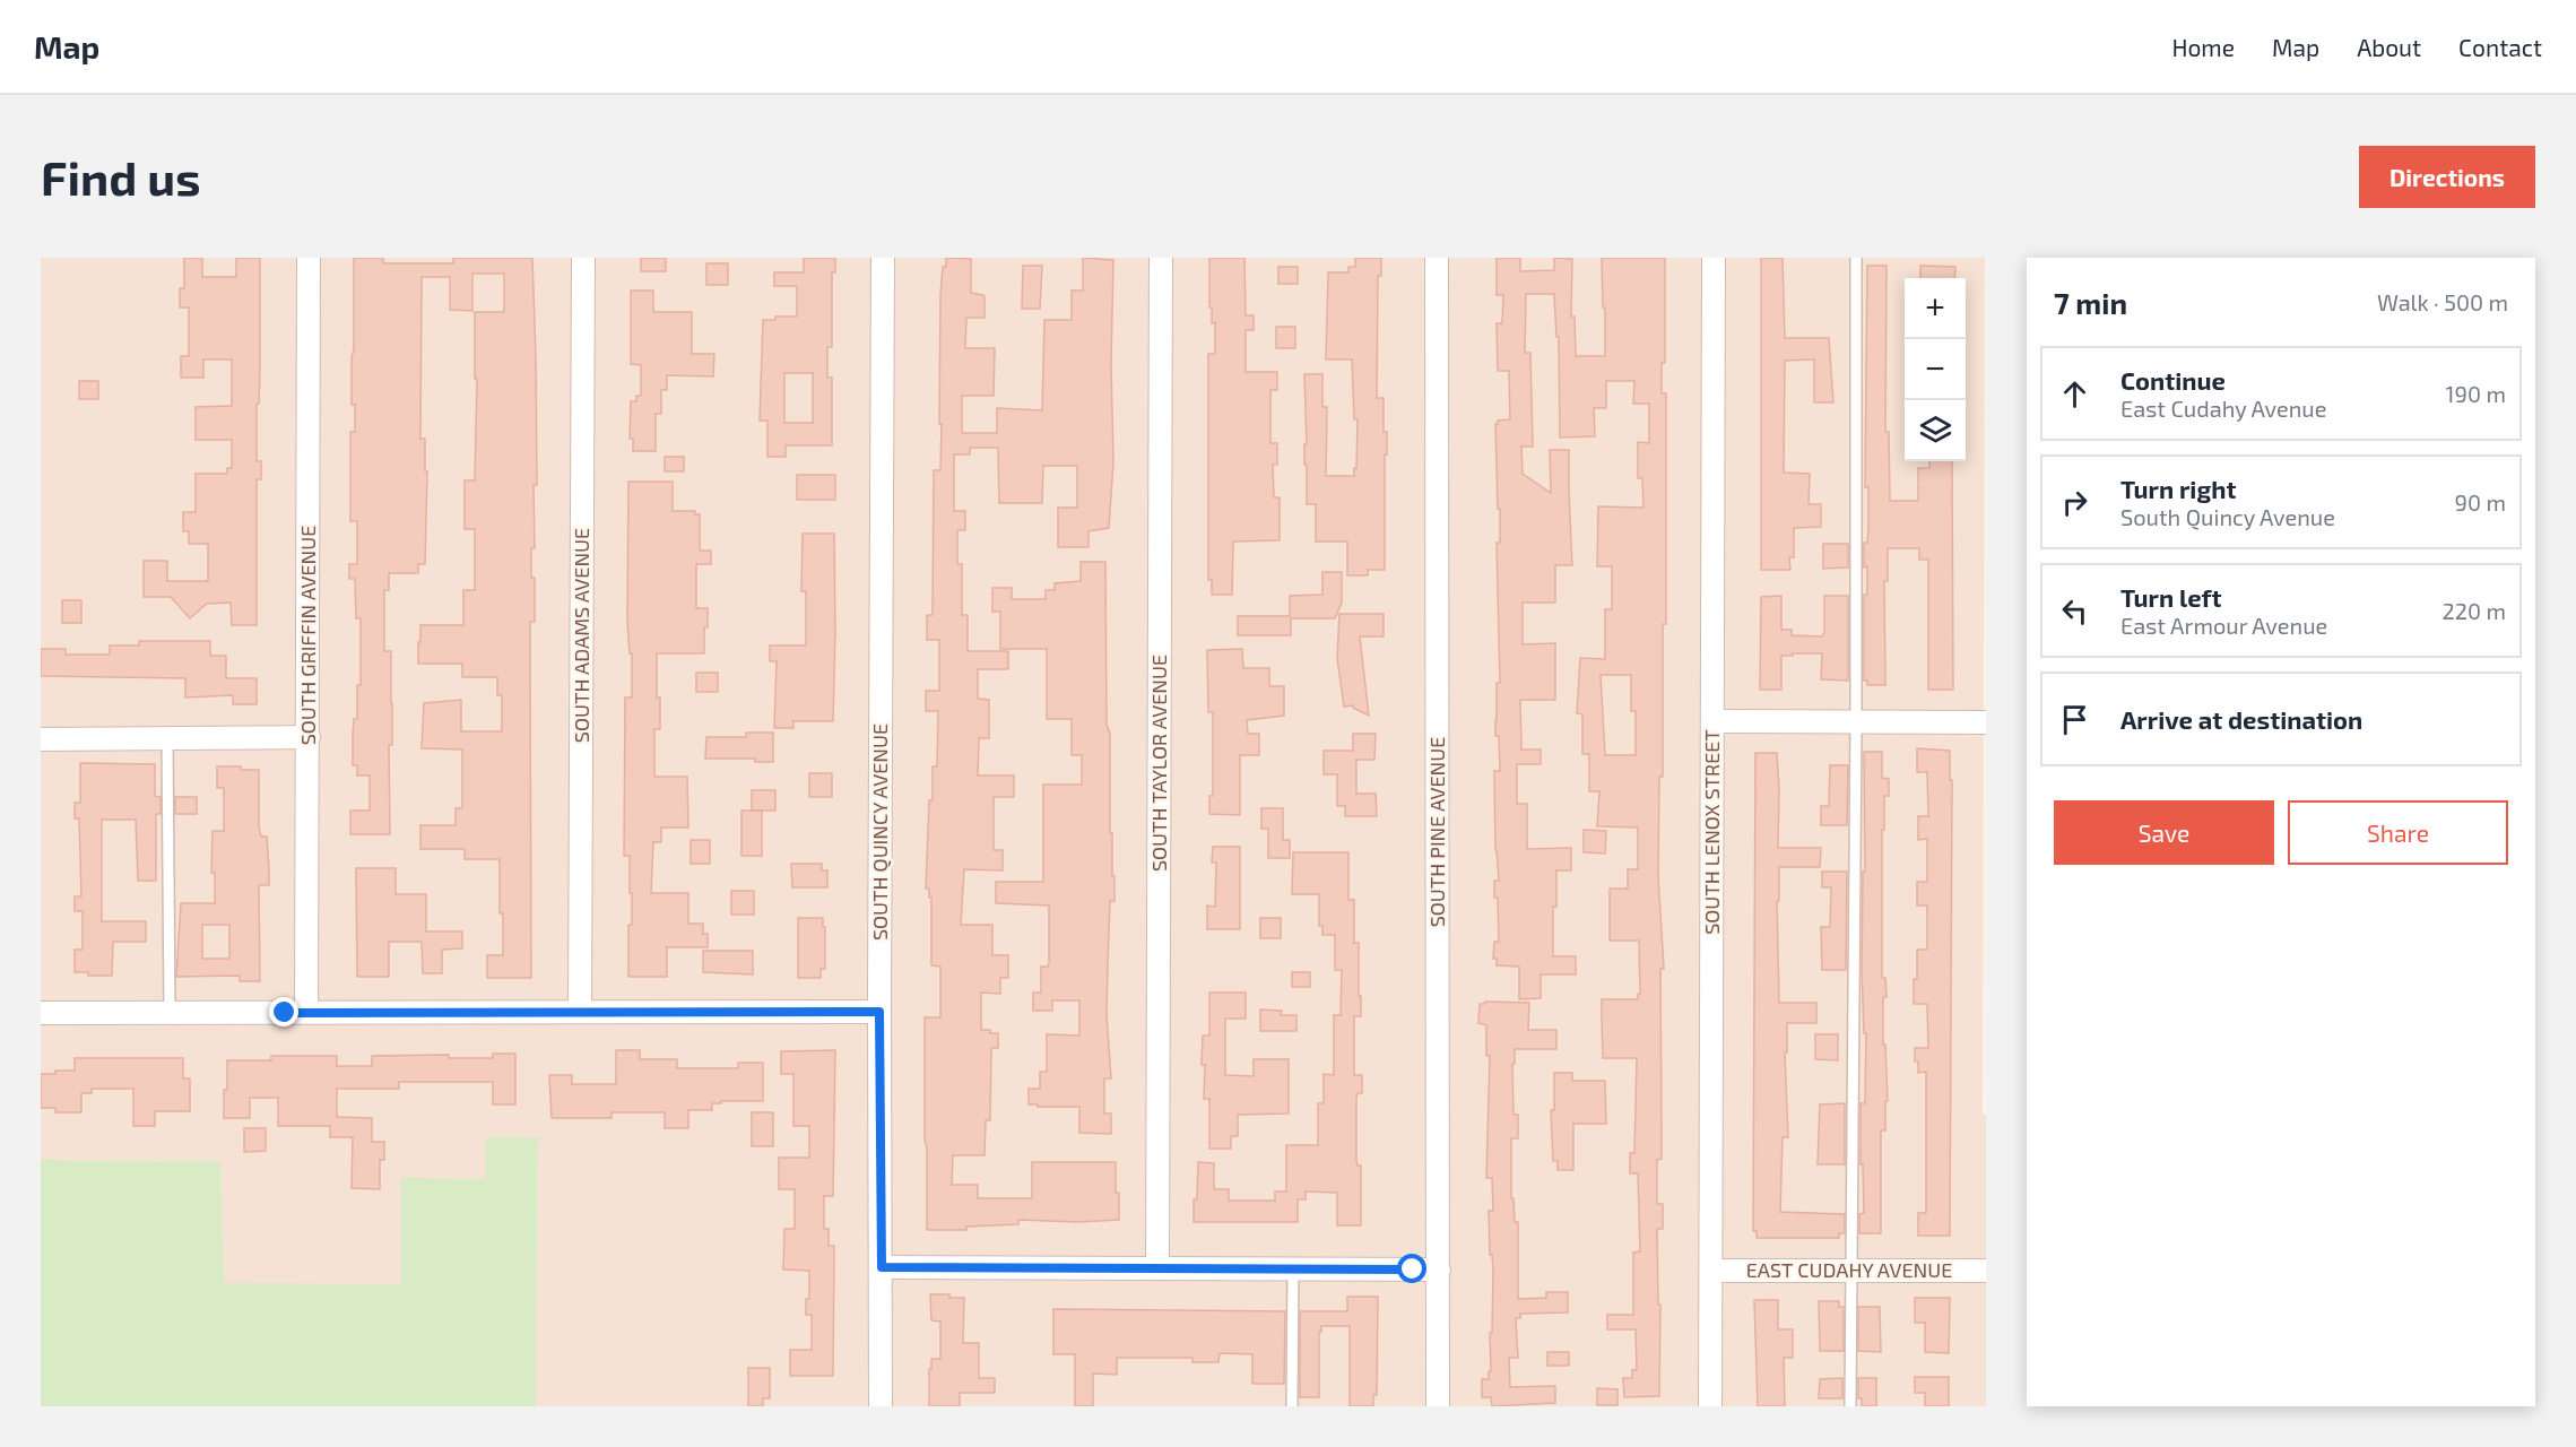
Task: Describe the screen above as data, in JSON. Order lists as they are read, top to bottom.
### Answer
{
  "streets": {
    "street": [
      "SOUTH GRIFFIN AVENUE",
      "SOUTH ADAMS AVENUE",
      "SOUTH TAYLOR AVENUE",
      "SOUTH QUINCY AVENUE",
      "SOUTH PINE AVENUE",
      "SOUTH LENOX STREET",
      "EAST CUDAHY AVENUE"
    ]
  },
  "crossings": [
    ["SOUTH LENOX STREET", "EAST CUDAHY AVENUE"]
  ],
  "page": {
    "header": "Map",
    "nav": [
      "Home",
      "Map",
      "About",
      "Contact"
    ],
    "buttons": [
      "Directions",
      ["Save", "Share"]
    ],
    "title": "Find us",
    "heading": ["7 min", "Walk · 500 m"],
    "map_buttons": ["+", "−"],
    "list": [
      ["Continue", "East Cudahy Avenue", "190 m"],
      ["Turn right", "South Quincy Avenue", "90 m"],
      ["Turn left", "East Armour Avenue", "220 m"],
      "Arrive at destination"
    ]
  }
}
